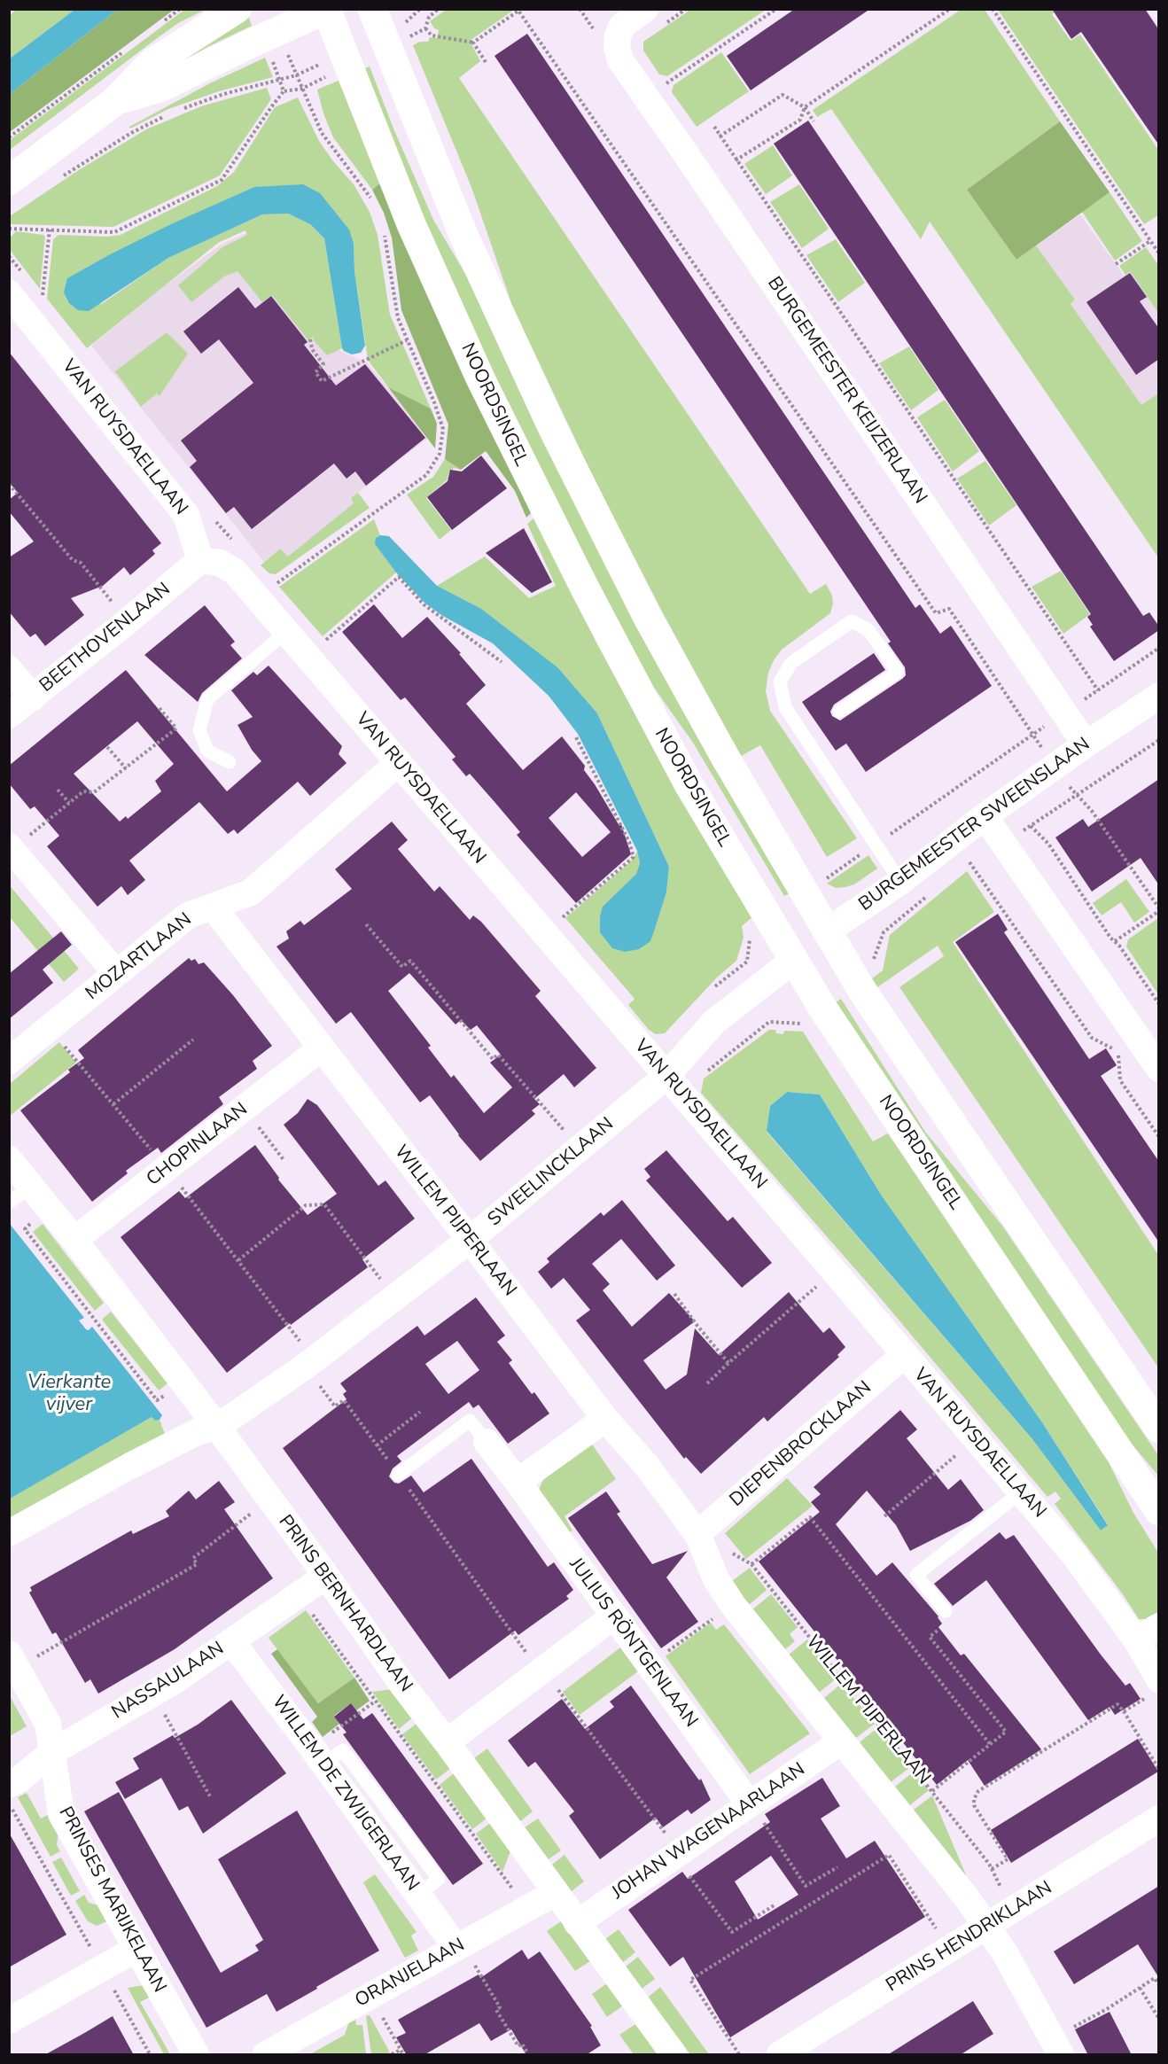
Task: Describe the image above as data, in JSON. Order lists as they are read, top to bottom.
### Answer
{
  "streets": {
    "main road": ["NOORDSINGEL", "BURGEMEESTER SWEENSLAAN"],
    "street": [
      "BURGEMEESTER KEIJZERLAAN",
      "VAN RUYSDAELLAAN",
      "BEETHOVENLAAN",
      "MOZARTLAAN",
      "CHOPINLAAN",
      "SWEELINCKLAAN",
      "WILLEM PIJPERLAAN",
      "DIEPENBROCKLAAN",
      "PRINS BERNHARDLAAN",
      "JULIUS RÖNTGENLAAN",
      "NASSAULAAN",
      "WILLEM DE ZWIJGERLAAN",
      "JOHAN WAGENAARLAAN",
      "PRINSES MARIJKELAAN",
      "PRINS HENDRIKLAAN",
      "ORANJELAAN"
    ]
  },
  "crossings": [
    ["BURGEMEESTER KEIJZERLAAN", "BURGEMEESTER SWEENSLAAN"],
    ["NOORDSINGEL", "BURGEMEESTER SWEENSLAAN"],
    ["NOORDSINGEL", "SWEELINCKLAAN"],
    ["VAN RUYSDAELLAAN", "BEETHOVENLAAN"],
    ["VAN RUYSDAELLAAN", "MOZARTLAAN"],
    ["VAN RUYSDAELLAAN", "SWEELINCKLAAN"],
    ["VAN RUYSDAELLAAN", "DIEPENBROCKLAAN"],
    ["BURGEMEESTER SWEENSLAAN", "SWEELINCKLAAN"],
    ["MOZARTLAAN", "WILLEM PIJPERLAAN"],
    ["CHOPINLAAN", "WILLEM PIJPERLAAN"],
    ["CHOPINLAAN", "PRINS BERNHARDLAAN"],
    ["SWEELINCKLAAN", "WILLEM PIJPERLAAN"],
    ["SWEELINCKLAAN", "PRINS BERNHARDLAAN"],
    ["WILLEM PIJPERLAAN", "DIEPENBROCKLAAN"],
    ["WILLEM PIJPERLAAN", "JOHAN WAGENAARLAAN"],
    ["WILLEM PIJPERLAAN", "PRINS HENDRIKLAAN"],
    ["PRINS BERNHARDLAAN", "NASSAULAAN"],
    ["PRINS BERNHARDLAAN", "JOHAN WAGENAARLAAN"],
    ["PRINS BERNHARDLAAN", "ORANJELAAN"],
    ["JULIUS RÖNTGENLAAN", "JOHAN WAGENAARLAAN"],
    ["NASSAULAAN", "WILLEM DE ZWIJGERLAAN"],
    ["NASSAULAAN", "PRINSES MARIJKELAAN"],
    ["WILLEM DE ZWIJGERLAAN", "ORANJELAAN"]
  ],
  "water": ["Vierkante vijver"]
}
